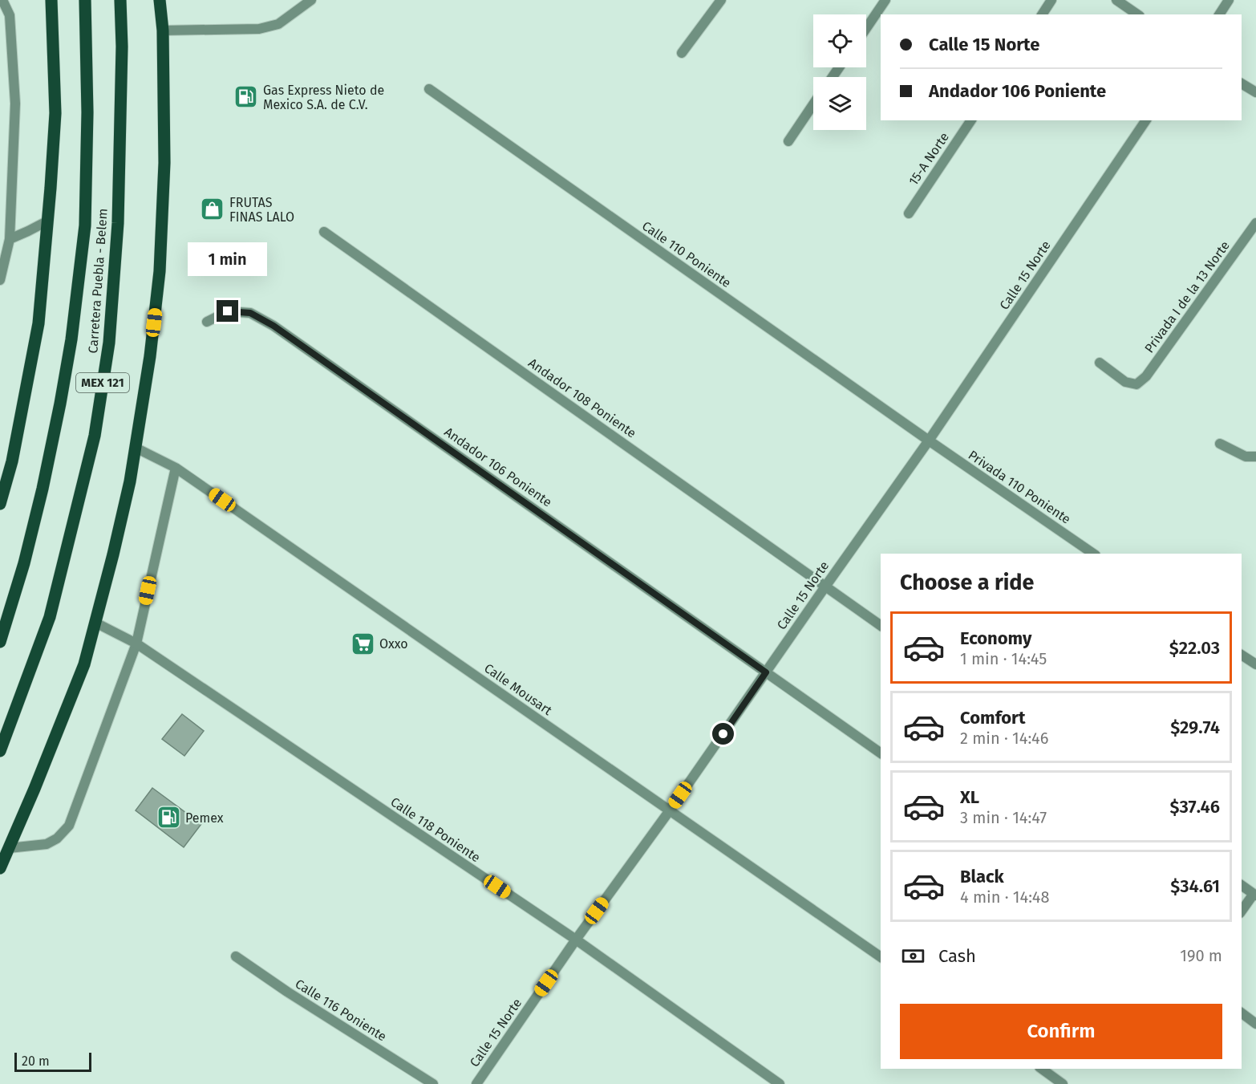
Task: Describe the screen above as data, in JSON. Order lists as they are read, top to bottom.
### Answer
{
  "streets": {
    "main road": ["Carretera Puebla - Belem", "MEX 121"],
    "street": [
      "15-A Norte",
      "Calle 110 Poniente",
      "Calle 15 Norte",
      "Privada I de la 13 Norte",
      "Andador 108 Poniente",
      "Andador 106 Poniente",
      "Privada 110 Poniente",
      "Calle Mousart",
      "Calle 118 Poniente",
      "Calle 116 Poniente"
    ]
  },
  "crossings": [
    ["Calle 110 Poniente", "Calle 15 Norte"],
    ["Calle 110 Poniente", "Privada 110 Poniente"],
    ["Calle 15 Norte", "Andador 108 Poniente"],
    ["Calle 15 Norte", "Andador 106 Poniente"],
    ["Calle 15 Norte", "Privada 110 Poniente"],
    ["Calle 15 Norte", "Calle Mousart"],
    ["Calle 15 Norte", "Calle 118 Poniente"]
  ],
  "places": {
    "fuel station": ["Gas Express Nieto de Mexico S.A. de C.V.", "Pemex"],
    "shop": ["FRUTAS FINAS LALO"],
    "supermarket": ["Oxxo"]
  },
  "scale_bar": "20 m",
  "page": {
    "banner": ["Calle 15 Norte", "Andador 106 Poniente"],
    "bubble": "1 min",
    "heading": "Choose a ride",
    "list": [
      {
        "name": "Economy",
        "note": "1 min · 14:45",
        "value": "$22.03"
      },
      {
        "name": "Comfort",
        "note": "2 min · 14:46",
        "value": "$29.74"
      },
      {
        "name": "XL",
        "note": "3 min · 14:47",
        "value": "$37.46"
      },
      {
        "name": "Black",
        "note": "4 min · 14:48",
        "value": "$34.61"
      }
    ],
    "pay": ["Cash", "190 m"],
    "buttons": "Confirm",
    "scale": "20 m"
  }
}
